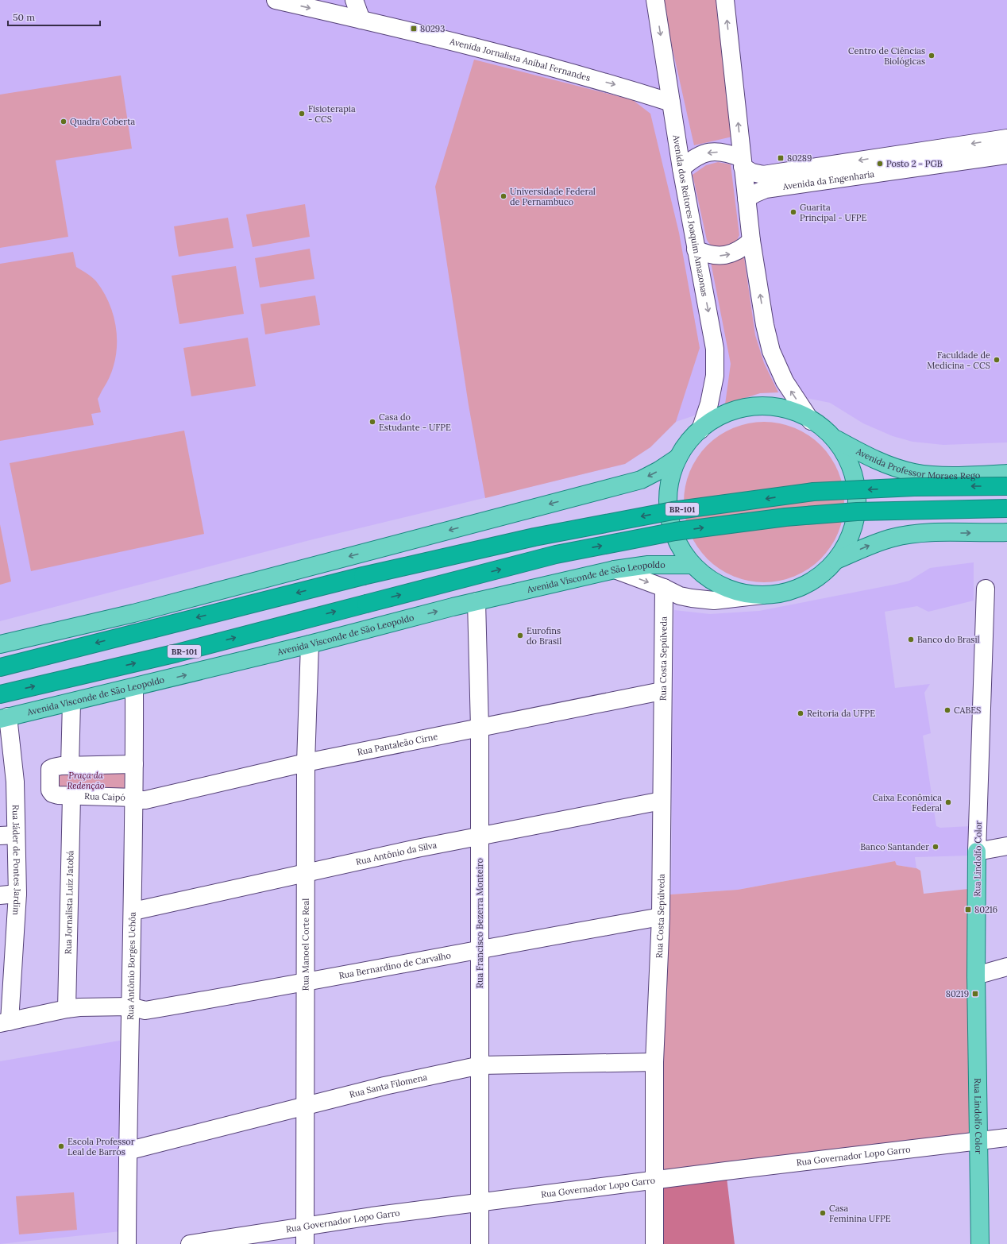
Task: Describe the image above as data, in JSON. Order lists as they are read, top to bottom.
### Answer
{
  "streets": {
    "highway": ["BR-101"],
    "main road": ["Avenida Professor Moraes Rego", "Avenida Visconde de São Leopoldo", "Rua Lindolfo Color"],
    "street": [
      "Avenida Jornalista Aníbal Fernandes",
      "Avenida da Engenharia",
      "Avenida dos Reitores Joaquim Amazonas",
      "Rua Costa Sepúlveda",
      "Rua Pantaleão Cirne",
      "Rua Caipó",
      "Rua Antônio da Silva",
      "Rua Jáder de Pontes Jardim",
      "Rua Jornalista Luiz Jatobá",
      "Rua Francisco Bezerra Monteiro",
      "Rua Manoel Corte Real",
      "Rua Bernardino de Carvalho",
      "Rua Antônio Borges Uchôa",
      "Rua Santa Filomena",
      "Rua Governador Lopo Garro"
    ]
  },
  "crossings": [
    ["Avenida Jornalista Aníbal Fernandes", "Avenida dos Reitores Joaquim Amazonas"],
    ["Avenida da Engenharia", "Avenida dos Reitores Joaquim Amazonas"],
    ["Avenida Visconde de São Leopoldo", "Rua Jáder de Pontes Jardim"],
    ["Avenida Visconde de São Leopoldo", "Rua Francisco Bezerra Monteiro"],
    ["Avenida Visconde de São Leopoldo", "Rua Manoel Corte Real"],
    ["Avenida Visconde de São Leopoldo", "Rua Antônio Borges Uchôa"],
    ["Rua Costa Sepúlveda", "Rua Pantaleão Cirne"],
    ["Rua Costa Sepúlveda", "Rua Antônio da Silva"],
    ["Rua Costa Sepúlveda", "Rua Bernardino de Carvalho"],
    ["Rua Costa Sepúlveda", "Rua Santa Filomena"],
    ["Rua Costa Sepúlveda", "Rua Governador Lopo Garro"],
    ["Rua Pantaleão Cirne", "Rua Caipó"],
    ["Rua Pantaleão Cirne", "Rua Francisco Bezerra Monteiro"],
    ["Rua Pantaleão Cirne", "Rua Manoel Corte Real"],
    ["Rua Pantaleão Cirne", "Rua Antônio Borges Uchôa"],
    ["Rua Caipó", "Rua Jornalista Luiz Jatobá"],
    ["Rua Caipó", "Rua Antônio Borges Uchôa"],
    ["Rua Antônio da Silva", "Rua Francisco Bezerra Monteiro"],
    ["Rua Antônio da Silva", "Rua Manoel Corte Real"],
    ["Rua Antônio da Silva", "Rua Antônio Borges Uchôa"],
    ["Rua Lindolfo Color", "Rua Governador Lopo Garro"],
    ["Rua Jáder de Pontes Jardim", "Rua Bernardino de Carvalho"],
    ["Rua Jornalista Luiz Jatobá", "Rua Bernardino de Carvalho"],
    ["Rua Francisco Bezerra Monteiro", "Rua Bernardino de Carvalho"],
    ["Rua Francisco Bezerra Monteiro", "Rua Santa Filomena"],
    ["Rua Francisco Bezerra Monteiro", "Rua Governador Lopo Garro"],
    ["Rua Manoel Corte Real", "Rua Bernardino de Carvalho"],
    ["Rua Manoel Corte Real", "Rua Santa Filomena"],
    ["Rua Manoel Corte Real", "Rua Governador Lopo Garro"],
    ["Rua Bernardino de Carvalho", "Rua Antônio Borges Uchôa"],
    ["Rua Antônio Borges Uchôa", "Rua Santa Filomena"]
  ],
  "one_way": ["Avenida Jornalista Aníbal Fernandes"],
  "parks": ["Praça da Redenção"],
  "places": {
    "transit": [
      "80293",
      "80289",
      "80216",
      "80219"
    ],
    "other": [
      "Centro de Ciências Biológicas",
      "Fisioterapia - CCS",
      "Quadra Coberta",
      "Posto 2 - PGB",
      "Universidade Federal de Pernambuco",
      "Guarita Principal - UFPE",
      "Faculdade de Medicina - CCS",
      "Casa do Estudante - UFPE",
      "Eurofins do Brasil",
      "Banco do Brasil",
      "CABES",
      "Reitoria da UFPE",
      "Caixa Econômica Federal",
      "Banco Santander",
      "Escola Professor Leal de Barros",
      "Casa Feminina UFPE"
    ]
  },
  "scale_bar": "50 m"
}
